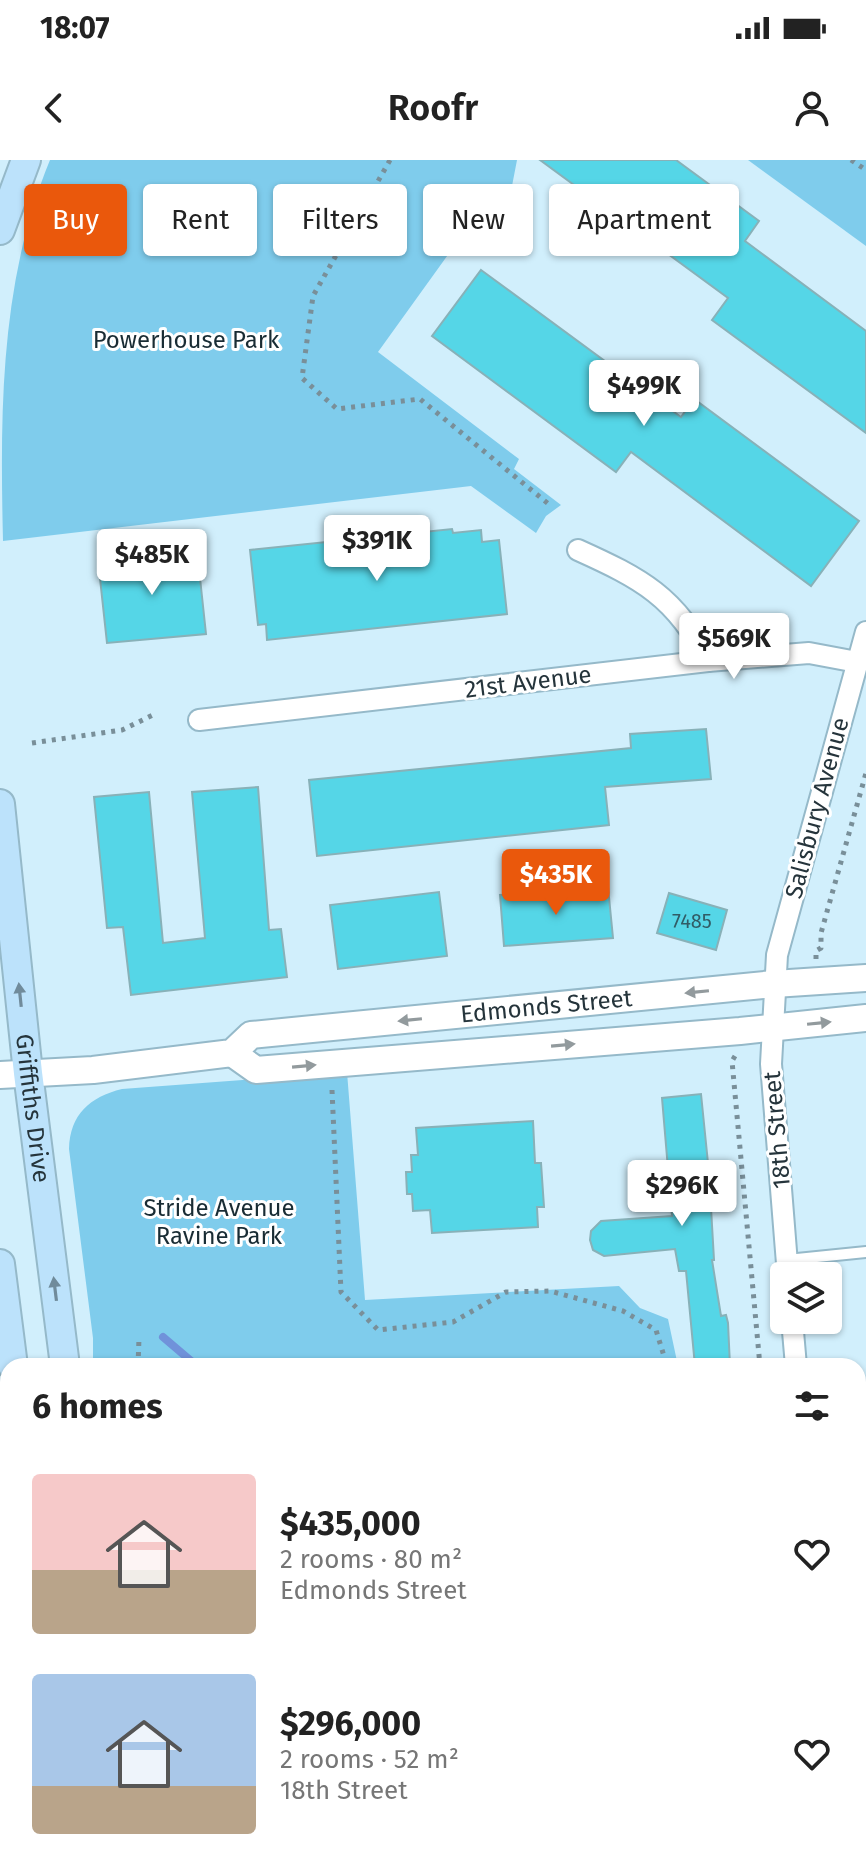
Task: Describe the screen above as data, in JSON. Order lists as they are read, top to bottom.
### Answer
{
  "streets": {
    "main road": ["Griffiths Drive"],
    "street": [
      "21st Avenue",
      "Salisbury Avenue",
      "Edmonds Street",
      "18th Street"
    ]
  },
  "crossings": [
    ["21st Avenue", "Salisbury Avenue"],
    ["Salisbury Avenue", "Edmonds Street"],
    ["Salisbury Avenue", "18th Street"],
    ["Edmonds Street", "Griffiths Drive"],
    ["Edmonds Street", "18th Street"]
  ],
  "one_way": ["Griffiths Drive"],
  "parks": ["Powerhouse Park", "Stride Avenue Ravine Park"],
  "house_numbers": ["7485"],
  "page": {
    "status": "18:07",
    "header": "Roofr",
    "chip": [
      "Buy",
      "Rent",
      "Filters",
      "New",
      "Apartment"
    ],
    "price": [
      "$499K",
      "$391K",
      "$485K",
      "$569K",
      "$435K",
      "$296K"
    ],
    "heading": "6 homes",
    "list": [
      {
        "name": "$435,000",
        "note": "2 rooms · 80 m² · Edmonds Street"
      },
      {
        "name": "$296,000",
        "note": "2 rooms · 52 m² · 18th Street"
      }
    ]
  }
}
